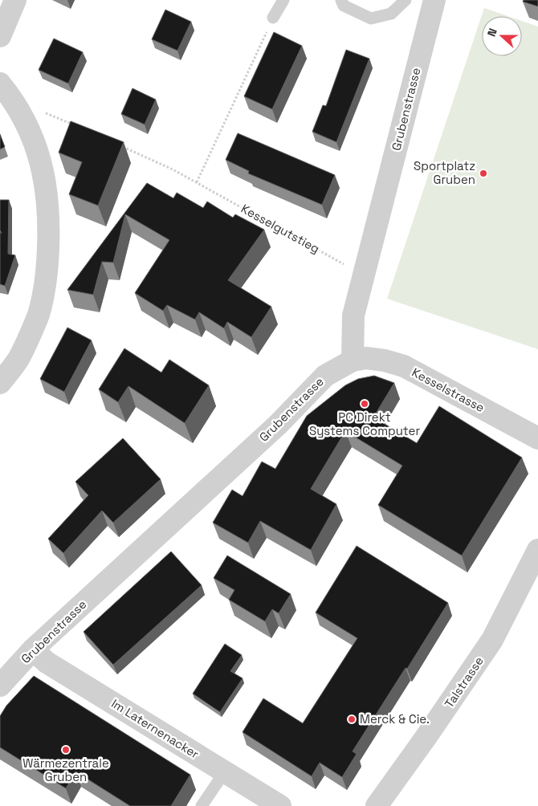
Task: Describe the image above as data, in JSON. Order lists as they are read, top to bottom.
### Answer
{
  "streets": {
    "street": [
      "Grubenstrasse",
      "Kesselstrasse",
      "Talstrasse",
      "Im Laternenacker"
    ],
    "path": ["Kesselgutstieg"]
  },
  "crossings": [
    ["Grubenstrasse", "Kesselgutstieg"],
    ["Grubenstrasse", "Kesselstrasse"],
    ["Grubenstrasse", "Im Laternenacker"]
  ],
  "places": [
    "Sportplatz Gruben",
    "PC Direkt Systems Computer",
    "Merck & Cie.",
    "Wärmezentrale Gruben"
  ],
  "north": "left"
}
